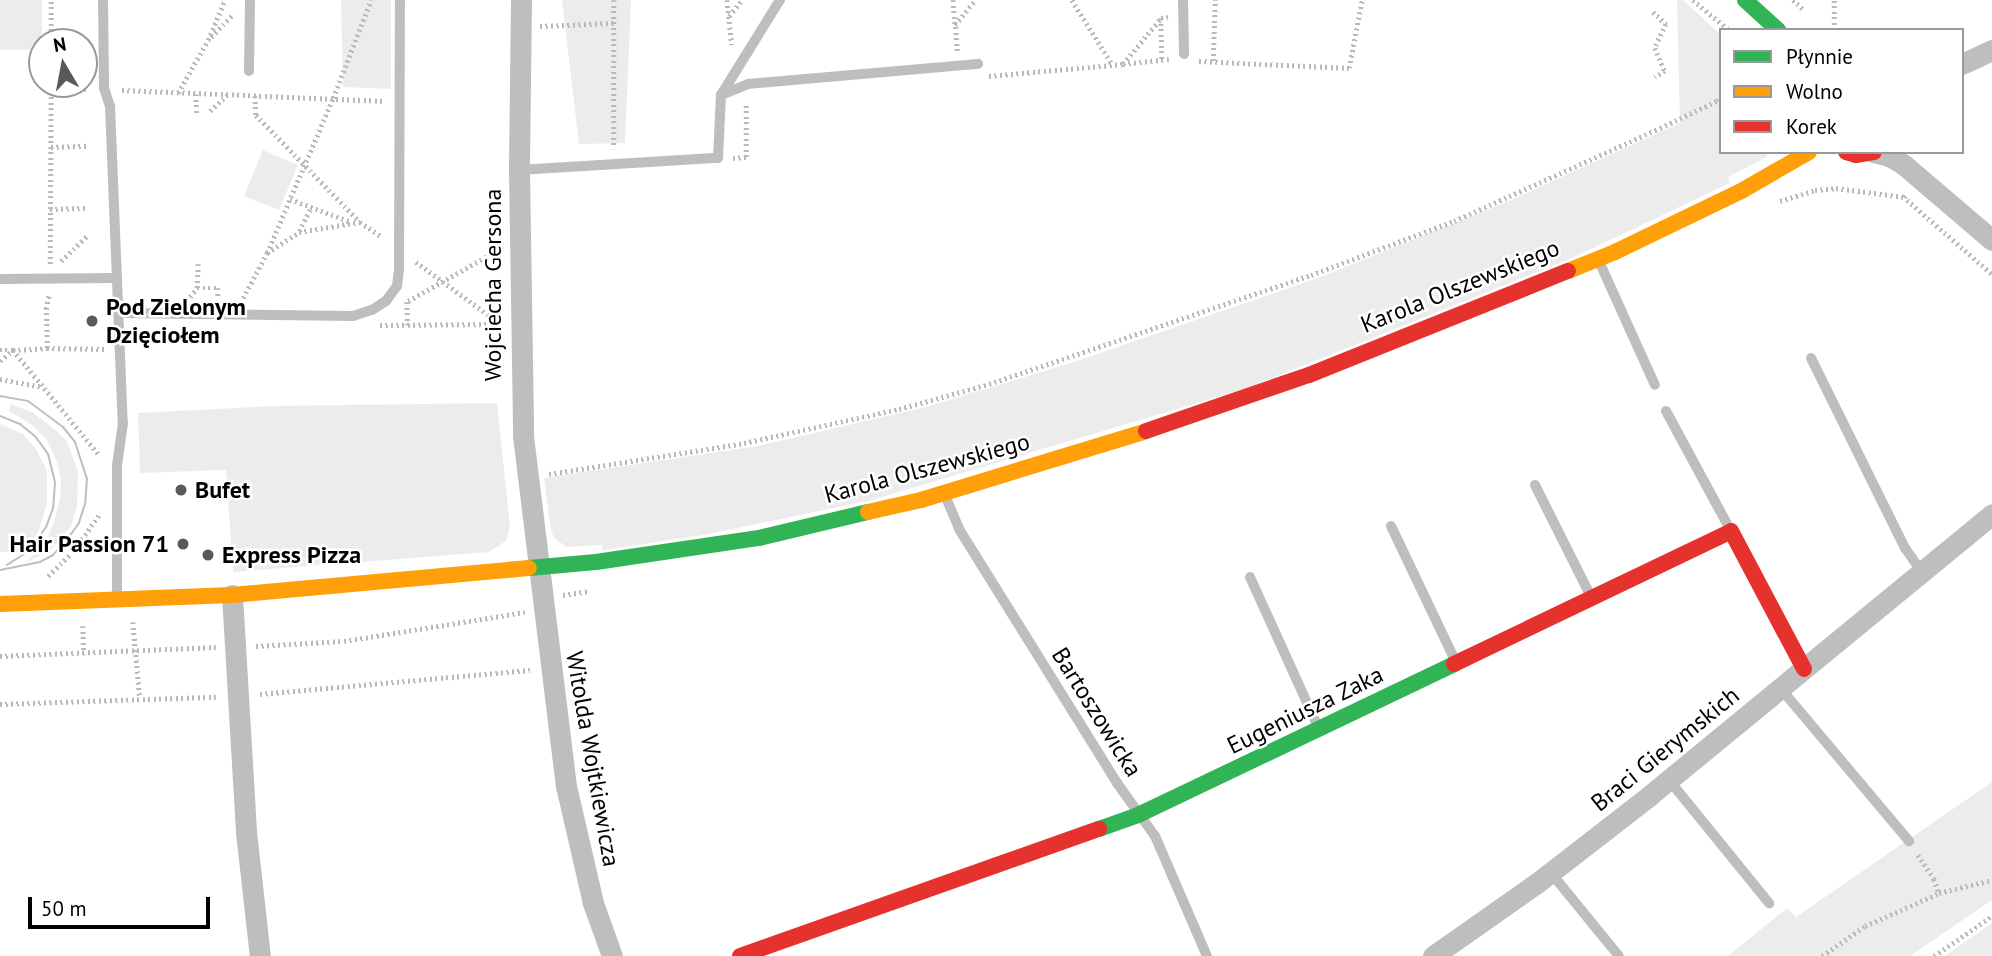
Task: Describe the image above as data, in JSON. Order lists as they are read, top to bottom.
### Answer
{
  "streets": {
    "street": [
      "Wojciecha Gersona",
      "Karola Olszewskiego",
      "Eugeniusza Zaka",
      "Braci Gierymskich",
      "Witolda Wojtkiewicza"
    ],
    "lane": ["Bartoszowicka"]
  },
  "crossings": [
    ["Wojciecha Gersona", "Karola Olszewskiego"],
    ["Wojciecha Gersona", "Witolda Wojtkiewicza"],
    ["Karola Olszewskiego", "Bartoszowicka"],
    ["Karola Olszewskiego", "Witolda Wojtkiewicza"],
    ["Eugeniusza Zaka", "Bartoszowicka"]
  ],
  "places": [
    "Pod Zielonym Dzięciołem",
    "Bufet",
    "Hair Passion 71",
    "Express Pizza"
  ],
  "legend": ["Płynnie", "Wolno", "Korek"],
  "scale_bar": "50 m",
  "north": "top"
}
